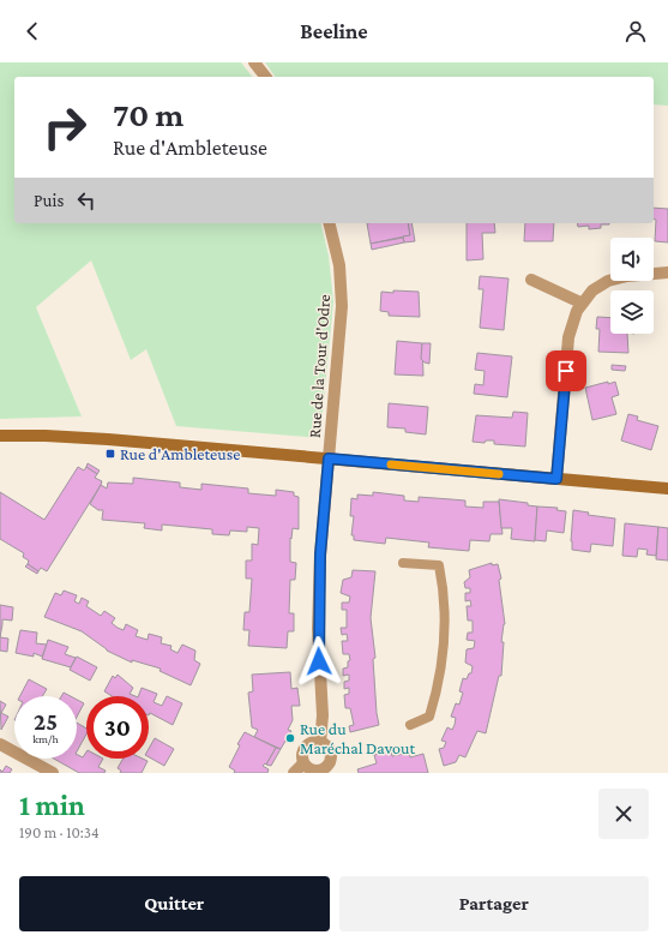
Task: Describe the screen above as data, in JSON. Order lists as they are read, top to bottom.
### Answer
{
  "streets": {
    "street": ["Rue de la Tour d'Odre"]
  },
  "places": {
    "transit": ["Rue d'Ambleteuse"],
    "other": ["Rue du Maréchal Davout"]
  },
  "page": {
    "header": "Beeline",
    "turn": ["70 m", "Rue d'Ambleteuse"],
    "then": "Puis",
    "speed": "25 km/h",
    "limit": "30",
    "heading": ["1 min", "190 m · 10:34"],
    "buttons": ["Quitter", "Partager"]
  }
}
